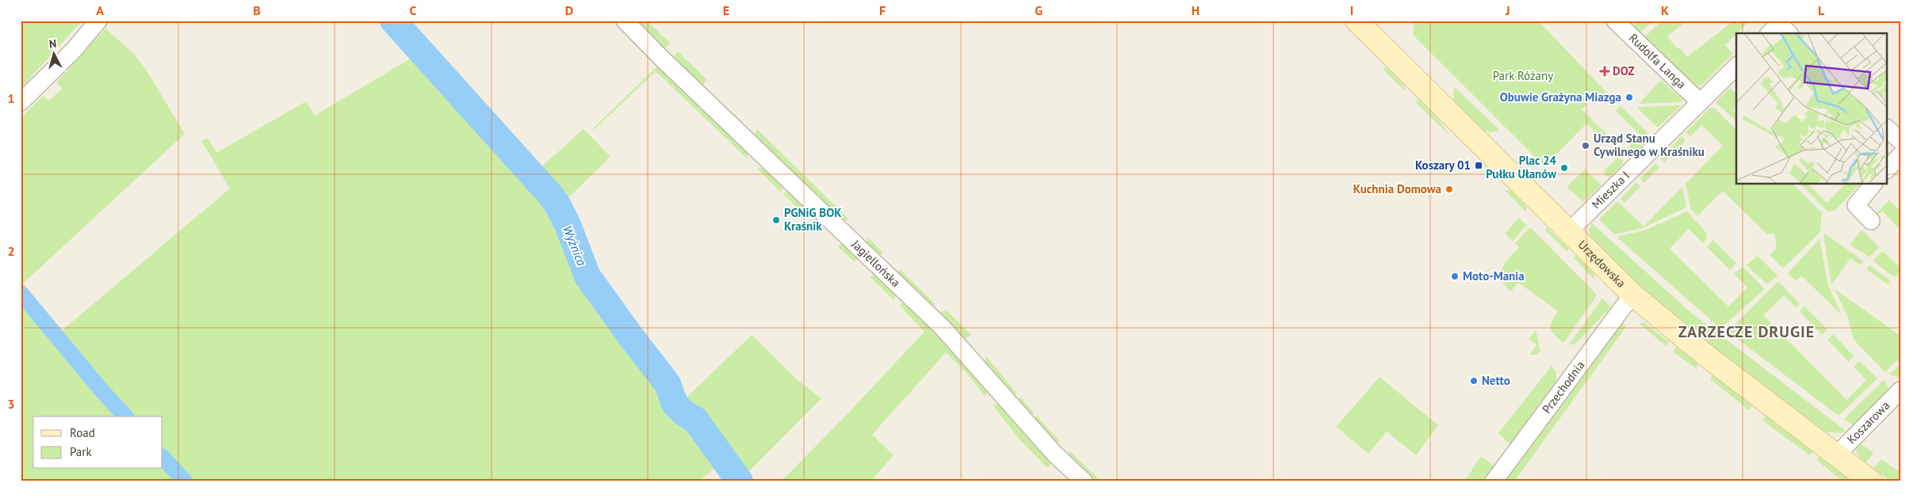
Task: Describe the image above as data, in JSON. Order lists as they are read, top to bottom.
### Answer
{
  "streets": {
    "street": [
      "Rudolfa Langa",
      "Mieszka I",
      "Jagiellońska",
      "Urzędowska",
      "Przechodnia",
      "Koszarowa"
    ]
  },
  "crossings": [
    ["Rudolfa Langa", "Mieszka I"],
    ["Mieszka I", "Urzędowska"],
    ["Urzędowska", "Przechodnia"],
    ["Urzędowska", "Koszarowa"]
  ],
  "districts": ["ZARZECZE DRUGIE"],
  "water": ["Wyżnica"],
  "parks": ["Park Różany"],
  "places": {
    "health": ["DOZ"],
    "other": [
      "Obuwie Grażyna Miazga",
      "Urząd Stanu Cywilnego w Kraśniku",
      "Plac 24 Pułku Ułanów",
      "Kuchnia Domowa",
      "PGNiG BOK Kraśnik",
      "Moto-Mania",
      "Netto"
    ],
    "transit": ["Koszary 01"]
  },
  "legend": ["Road", "Park"],
  "north": "top",
  "grid": {
    "columns": [
      "A",
      "B",
      "C",
      "D",
      "E",
      "F",
      "G",
      "H",
      "I",
      "J",
      "K",
      "L"
    ],
    "rows": ["1", "2", "3"]
  }
}
